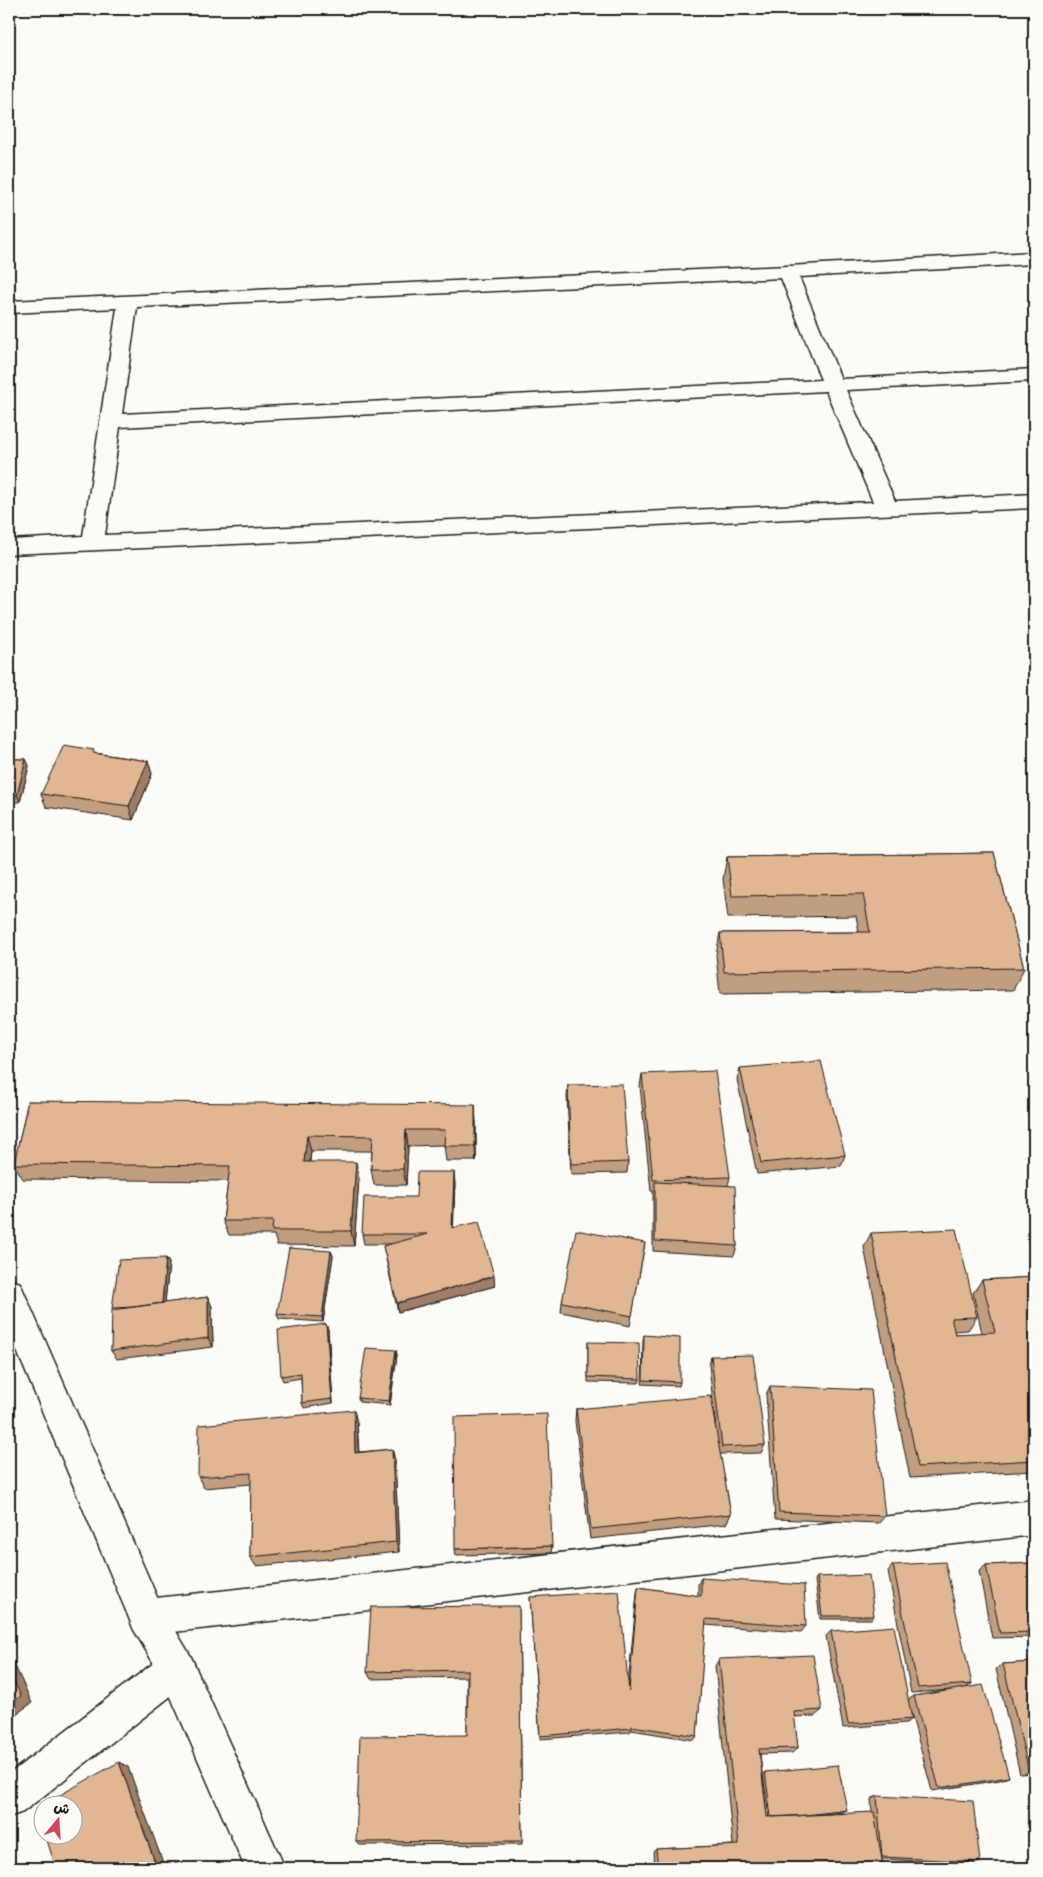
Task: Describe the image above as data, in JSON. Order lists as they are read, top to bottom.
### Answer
{
  "north": "top"
}
